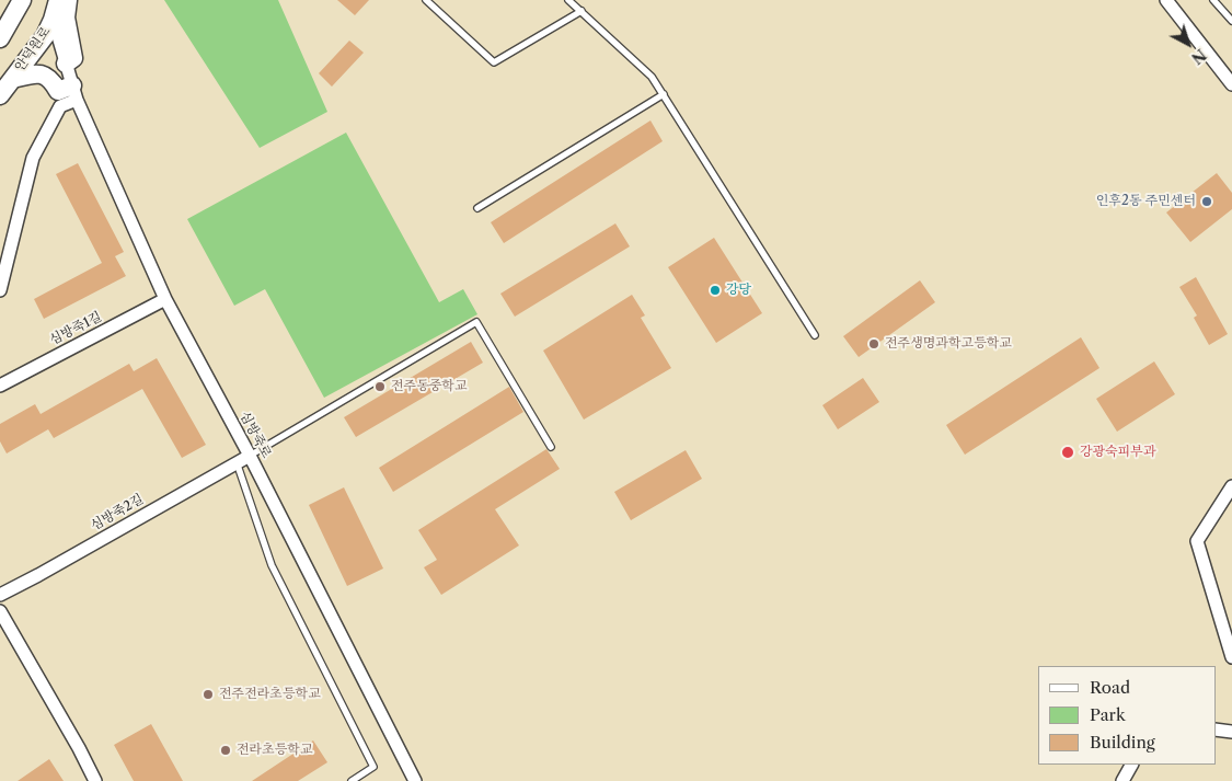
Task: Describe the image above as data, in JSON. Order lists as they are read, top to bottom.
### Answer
{
  "streets": {
    "street": [
      "안덕원로",
      "심방죽1길",
      "심방죽로",
      "심방죽2길"
    ]
  },
  "crossings": [
    ["안덕원로", "심방죽로"],
    ["심방죽1길", "심방죽로"],
    ["심방죽로", "심방죽2길"]
  ],
  "places": [
    "인후2동 주민센터",
    "강당",
    "전주생명과학고등학교",
    "전주동중학교",
    "강광숙피부과",
    "전주전라초등학교",
    "전라초등학교"
  ],
  "legend": ["Road", "Park", "Building"],
  "north": "bottom right"
}
